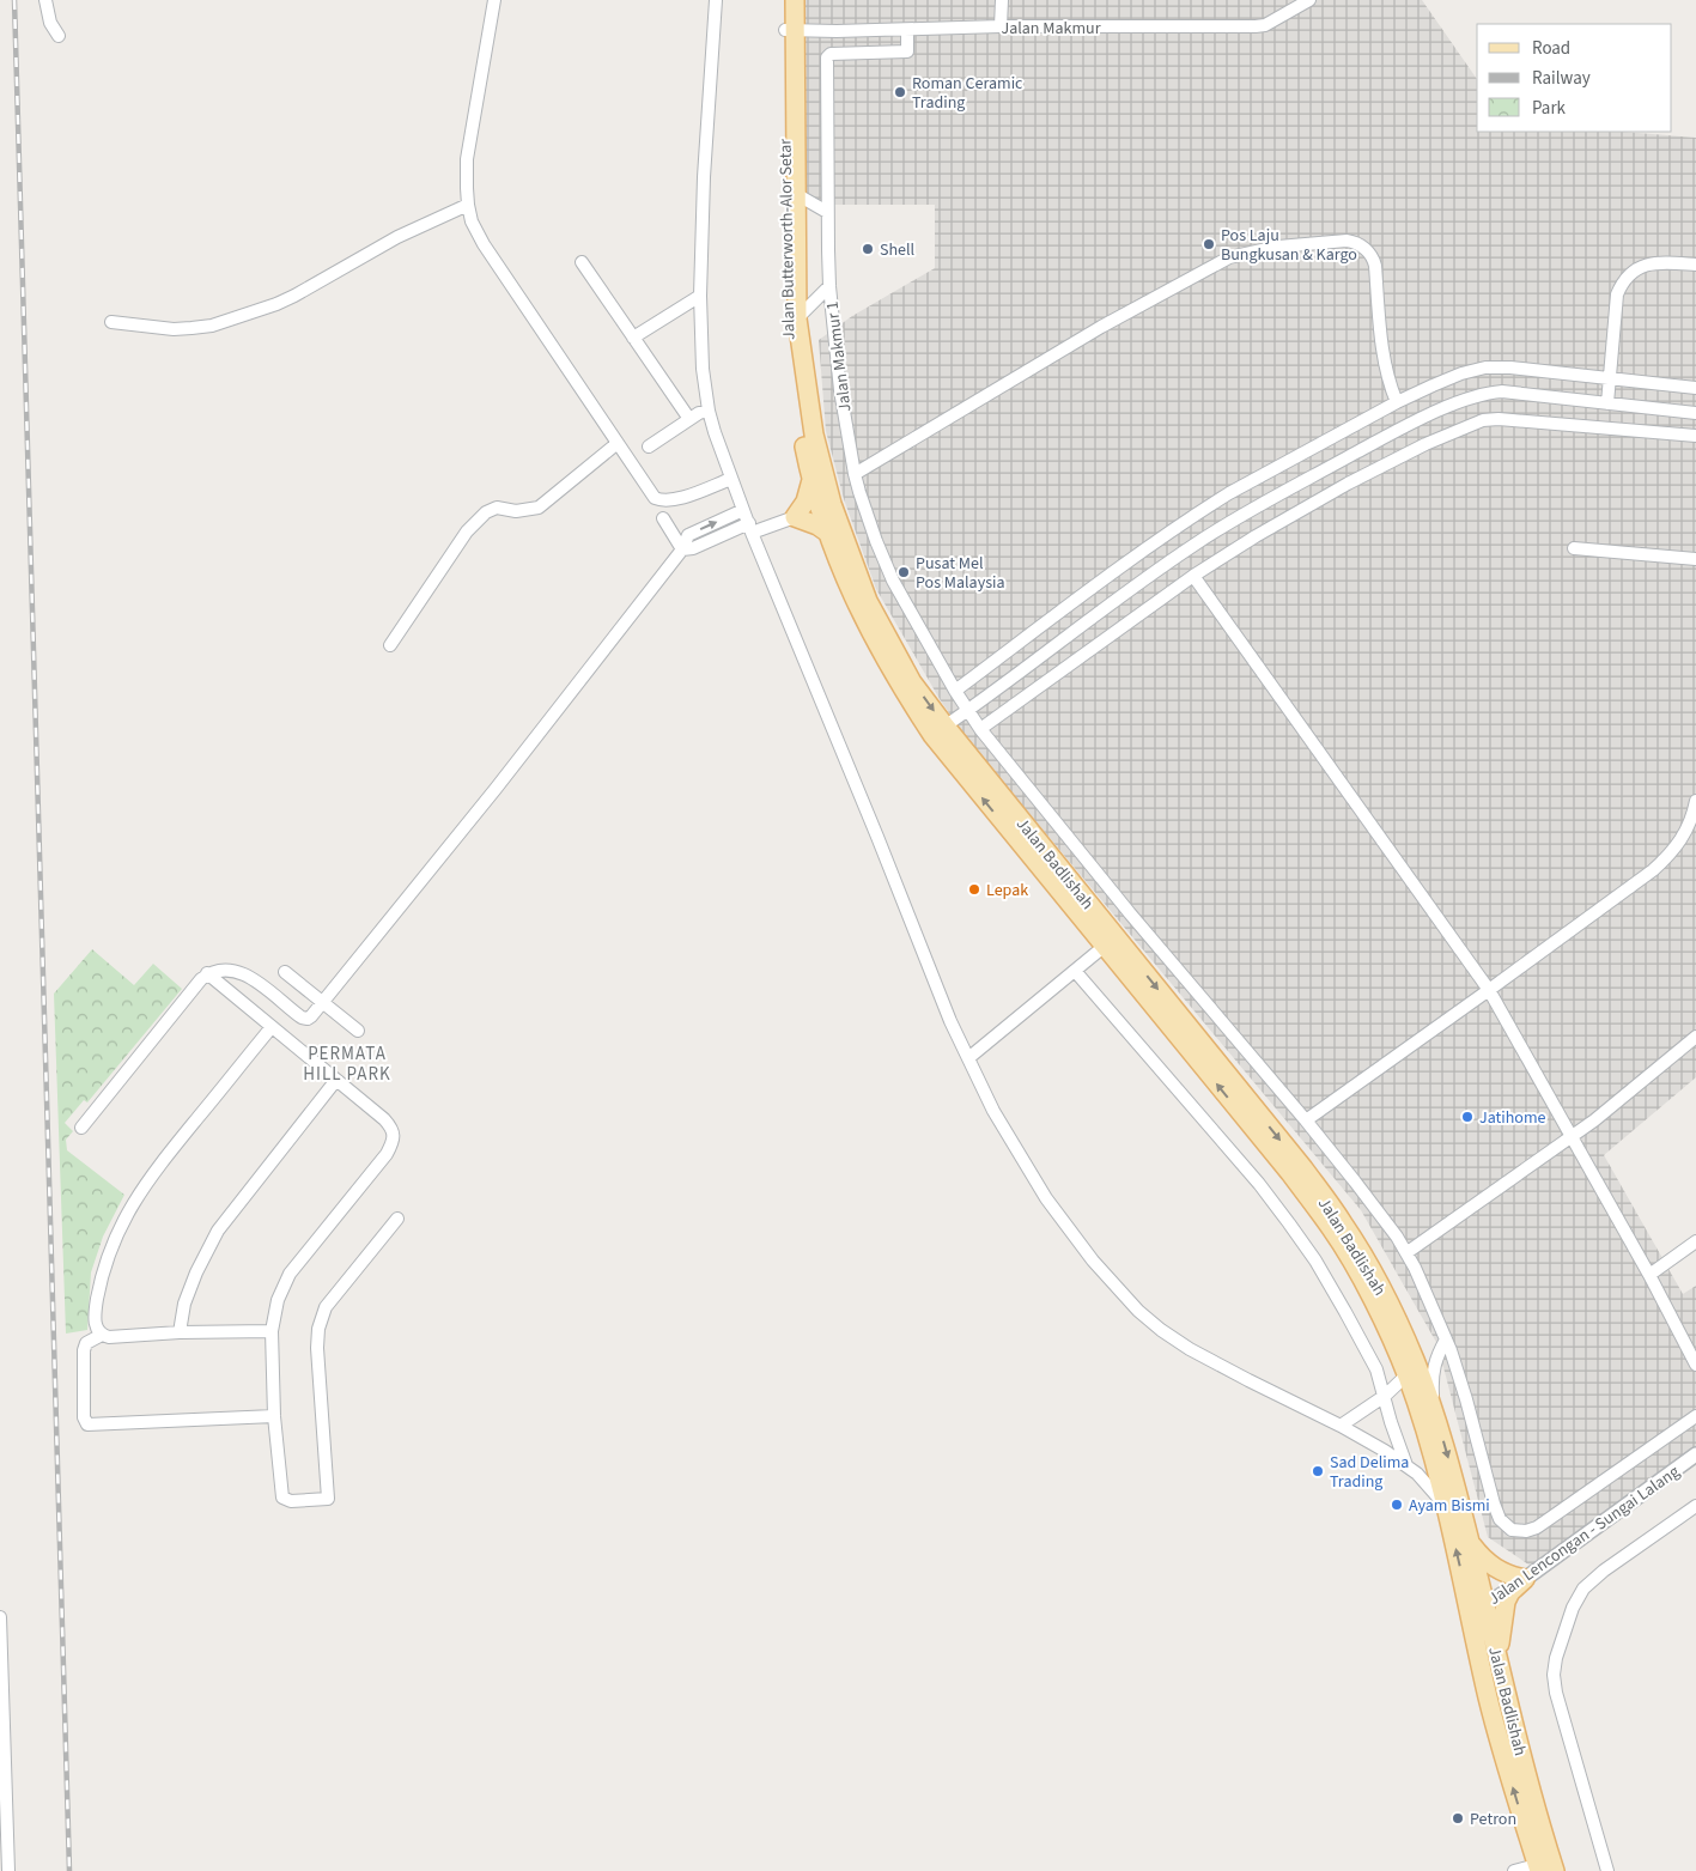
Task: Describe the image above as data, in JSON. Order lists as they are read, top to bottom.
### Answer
{
  "streets": {
    "main road": ["Jalan Butterworth-Alor Setar", "Jalan Badlishah"],
    "street": ["Jalan Makmur", "Jalan Makmur 1", "Jalan Lencongan - Sungai Lalang"]
  },
  "crossings": [
    ["Jalan Makmur", "Jalan Butterworth-Alor Setar"],
    ["Jalan Butterworth-Alor Setar", "Jalan Badlishah"],
    ["Jalan Badlishah", "Jalan Lencongan - Sungai Lalang"]
  ],
  "districts": ["PERMATA HILL PARK"],
  "places": [
    "Roman Ceramic Trading",
    "Pos Laju Bungkusan & Kargo",
    "Shell",
    "Pusat Mel Pos Malaysia",
    "Lepak",
    "Jatihome",
    "Sad Delima Trading",
    "Ayam Bismi",
    "Petron"
  ],
  "legend": ["Road", "Railway", "Park"]
}
